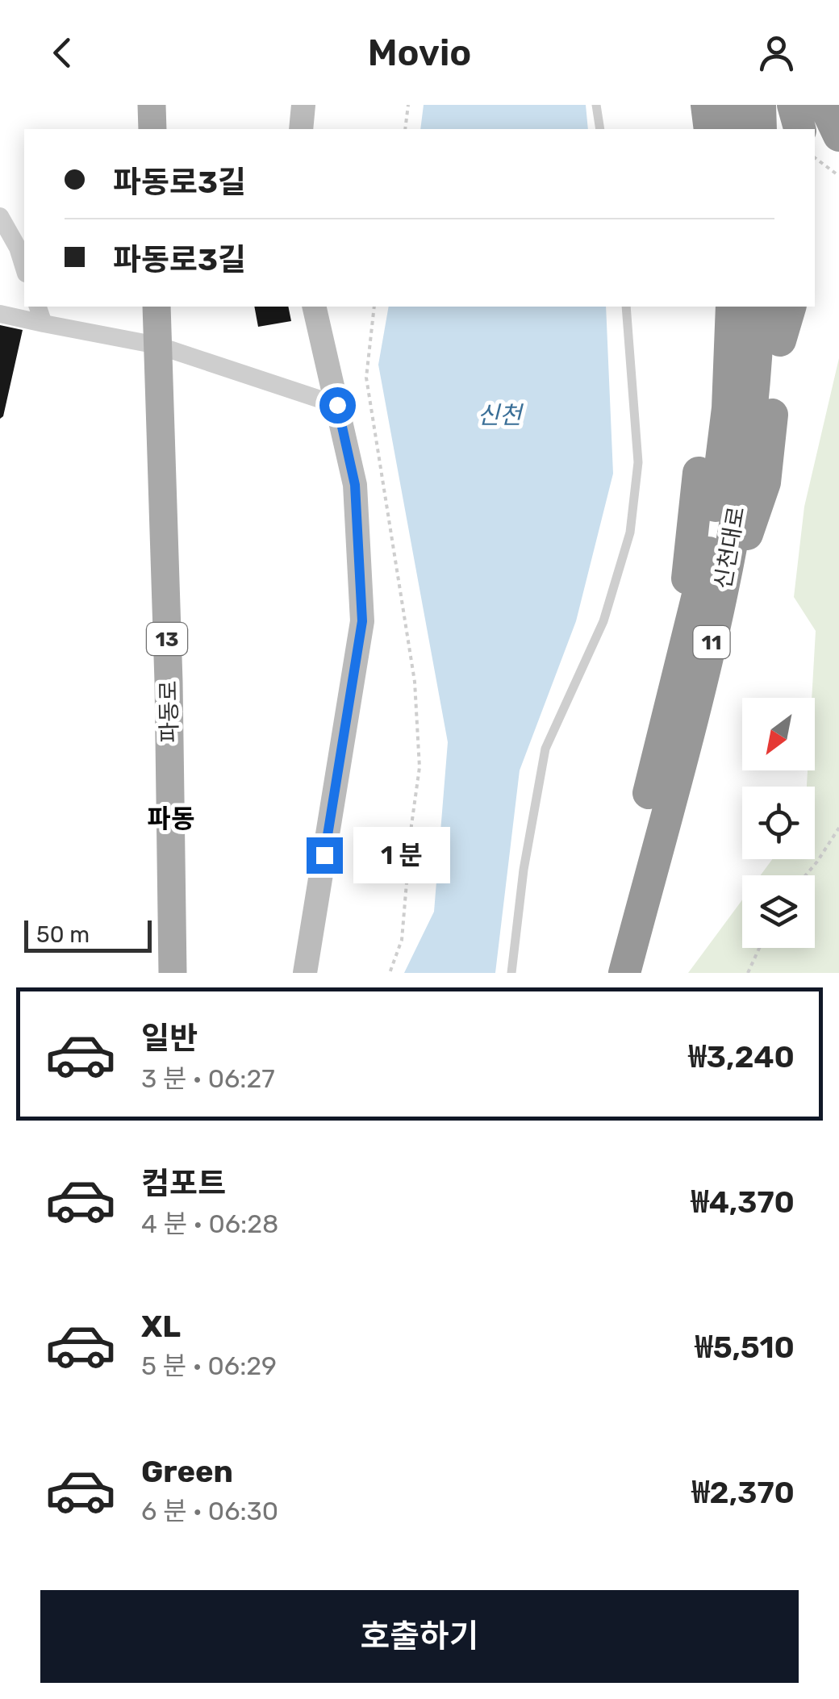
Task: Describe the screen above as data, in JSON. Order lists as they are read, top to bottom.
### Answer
{
  "streets": {
    "highway": ["신천대로", "11"],
    "main road": ["13", "파동로"]
  },
  "crossings": [
    ["신천대로", "11"]
  ],
  "districts": ["파동"],
  "water": ["신천"],
  "scale_bar": "50 m",
  "north": "bottom left",
  "page": {
    "header": "Movio",
    "banner": ["파동로3길", "파동로3길"],
    "bubble": "1 분",
    "scale": "50 m",
    "list": [
      {
        "name": "일반",
        "note": "3 분 · 06:27",
        "value": "₩3,240"
      },
      {
        "name": "컴포트",
        "note": "4 분 · 06:28",
        "value": "₩4,370"
      },
      {
        "name": "XL",
        "note": "5 분 · 06:29",
        "value": "₩5,510"
      },
      {
        "name": "Green",
        "note": "6 분 · 06:30",
        "value": "₩2,370"
      }
    ],
    "buttons": "호출하기"
  }
}
